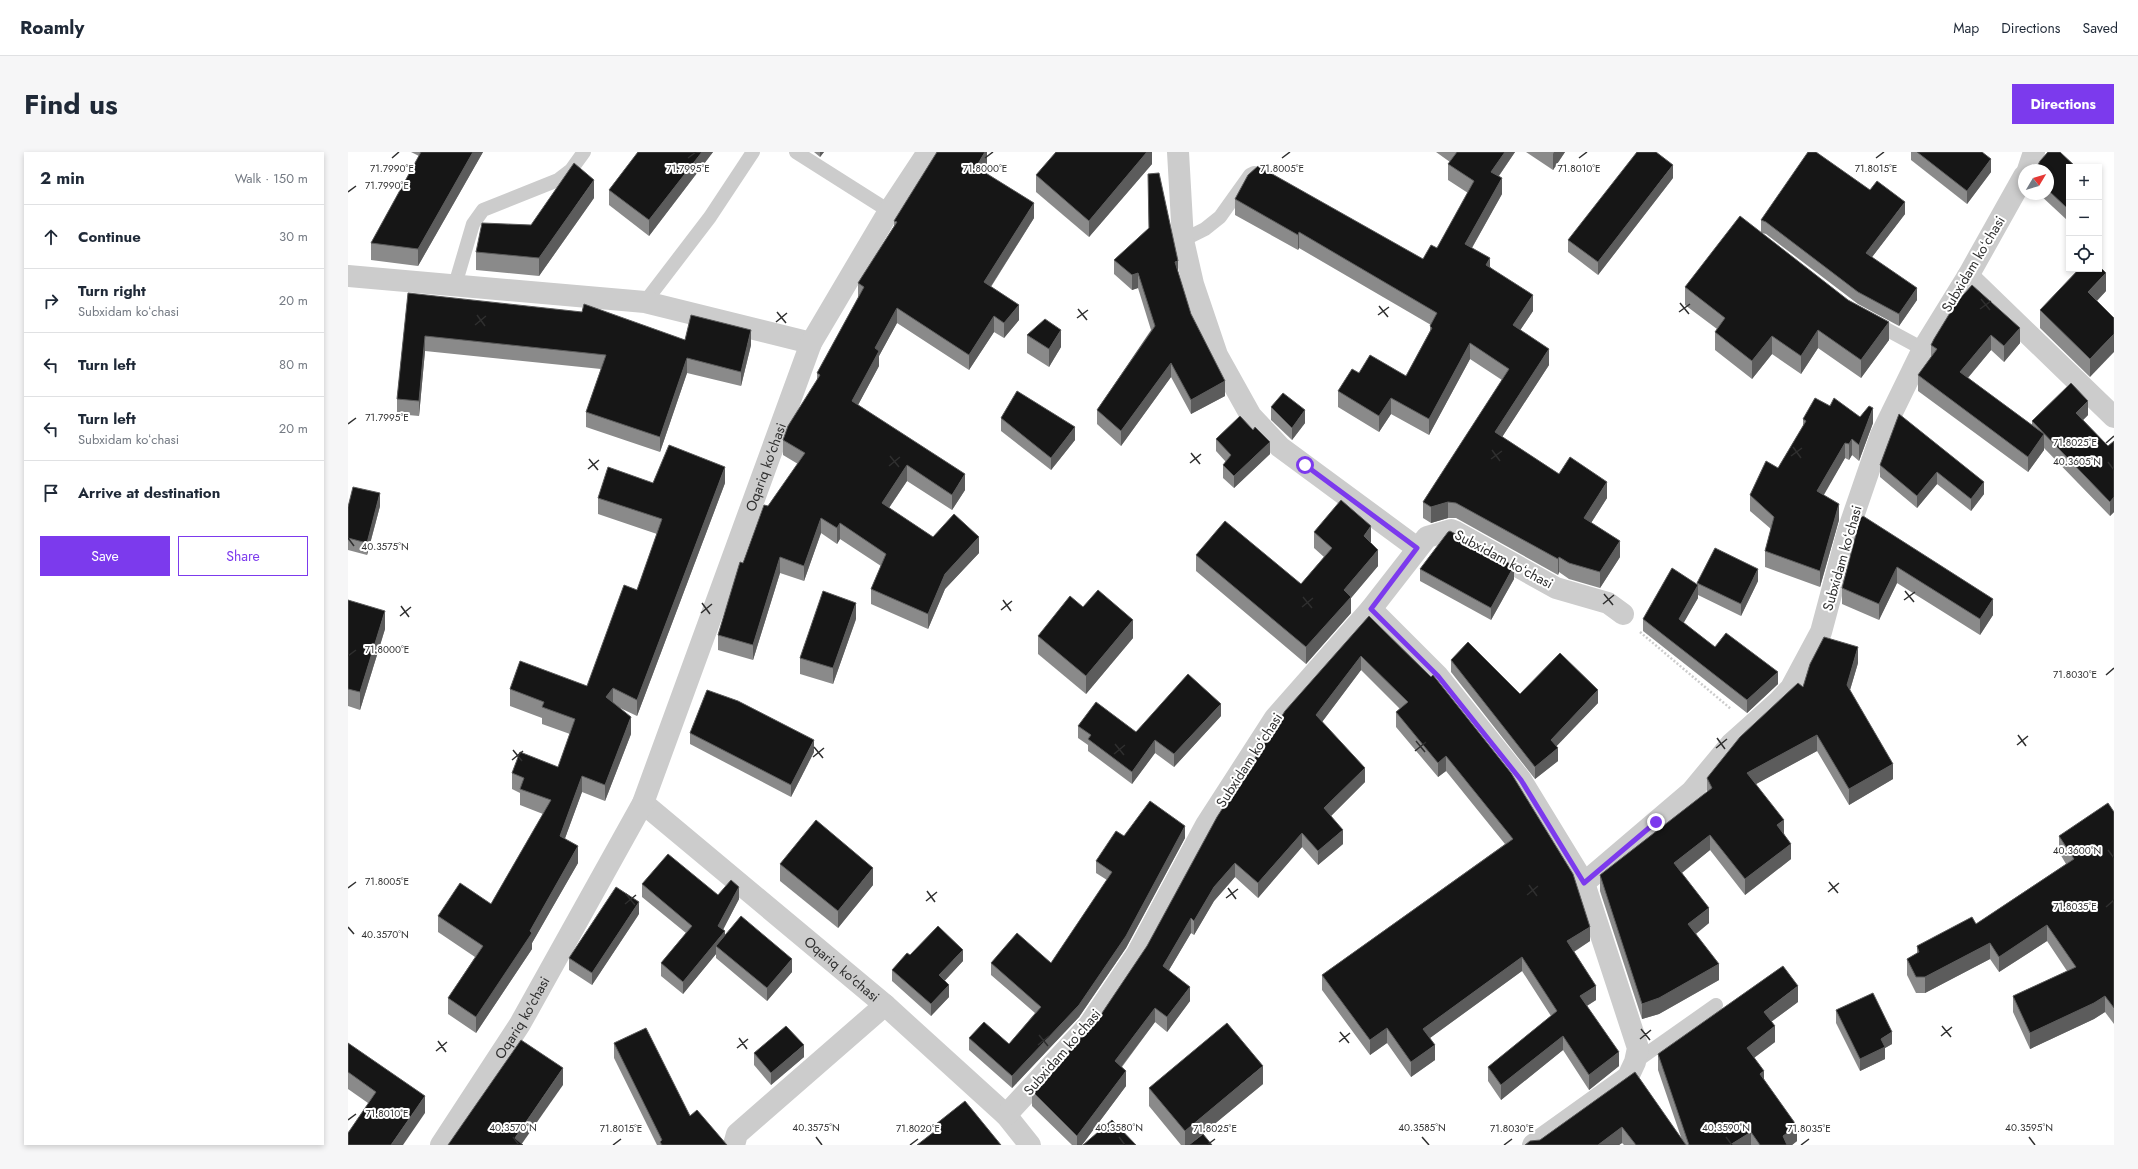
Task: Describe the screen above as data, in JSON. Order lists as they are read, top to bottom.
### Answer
{
  "streets": {
    "street": ["Subxidam koʻchasi", "Oqariq ko'chasi"]
  },
  "crossings": [
    ["Subxidam koʻchasi", "Oqariq ko'chasi"]
  ],
  "north": "top right",
  "page": {
    "header": "Roamly",
    "nav": ["Map", "Directions", "Saved"],
    "title": "Find us",
    "buttons": [
      "Directions",
      ["Save", "Share"]
    ],
    "heading": ["2 min", "Walk · 150 m"],
    "map_buttons": ["+", "−"],
    "list": [
      ["Continue", "30 m"],
      ["Turn right", "Subxidam koʻchasi", "20 m"],
      ["Turn left", "80 m"],
      ["Turn left", "Subxidam koʻchasi", "20 m"],
      "Arrive at destination"
    ]
  },
  "coordinates": [
    "71.7990°E",
    "71.7995°E",
    "71.8000°E",
    "71.8005°E",
    "71.8010°E",
    "71.8015°E",
    "71.8025°E",
    "40.3605°N",
    "40.3575°N",
    "71.8030°E",
    "40.3600°N",
    "71.8035°E",
    "40.3570°N",
    "40.3580°N",
    "40.3585°N",
    "40.3590°N",
    "40.3595°N",
    "71.8020°E"
  ]
}
